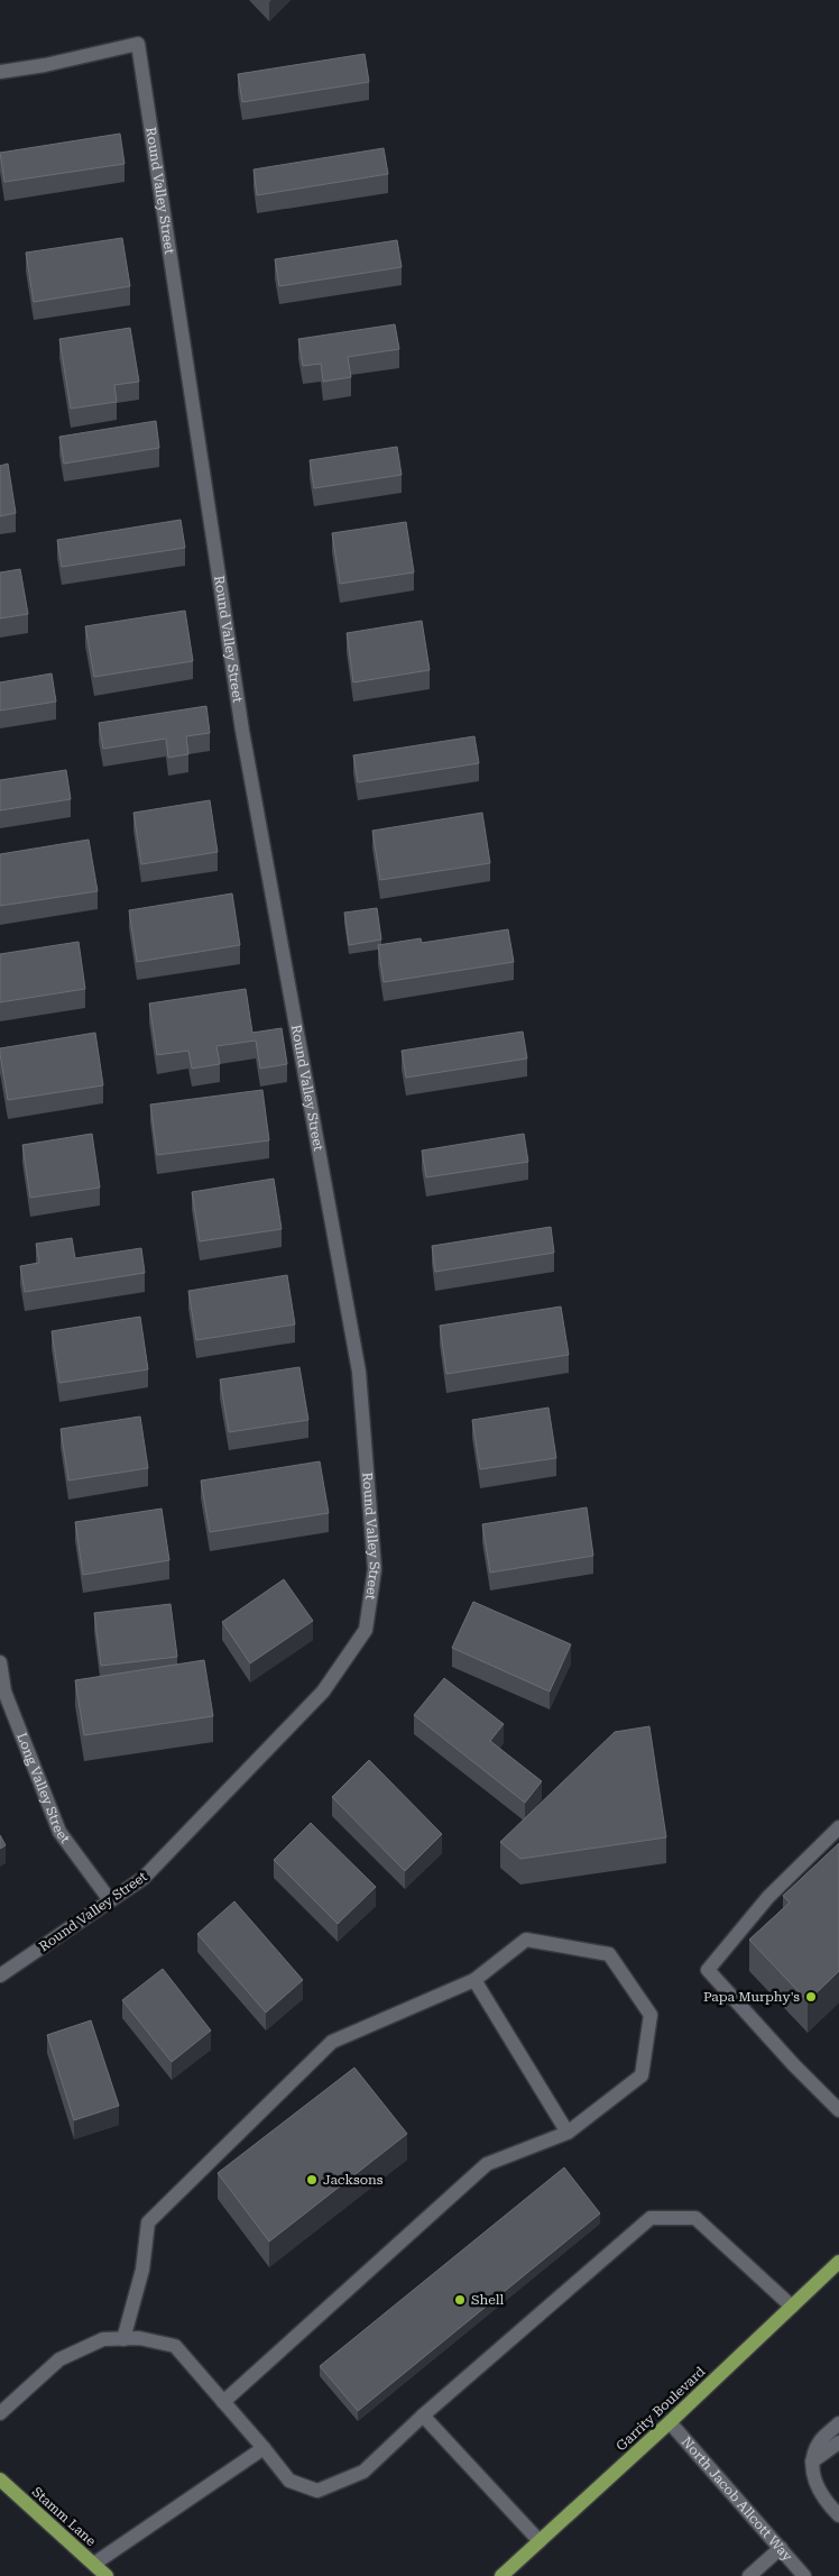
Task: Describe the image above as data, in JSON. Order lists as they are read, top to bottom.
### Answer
{
  "streets": {
    "main road": ["Garrity Boulevard", "Stamm Lane"],
    "street": ["Round Valley Street", "Long Valley Street", "North Jacob Allcott Way"]
  },
  "crossings": [
    ["Round Valley Street", "Long Valley Street"],
    ["Garrity Boulevard", "North Jacob Allcott Way"]
  ],
  "places": ["Papa Murphy's", "Jacksons", "Shell"]
}
